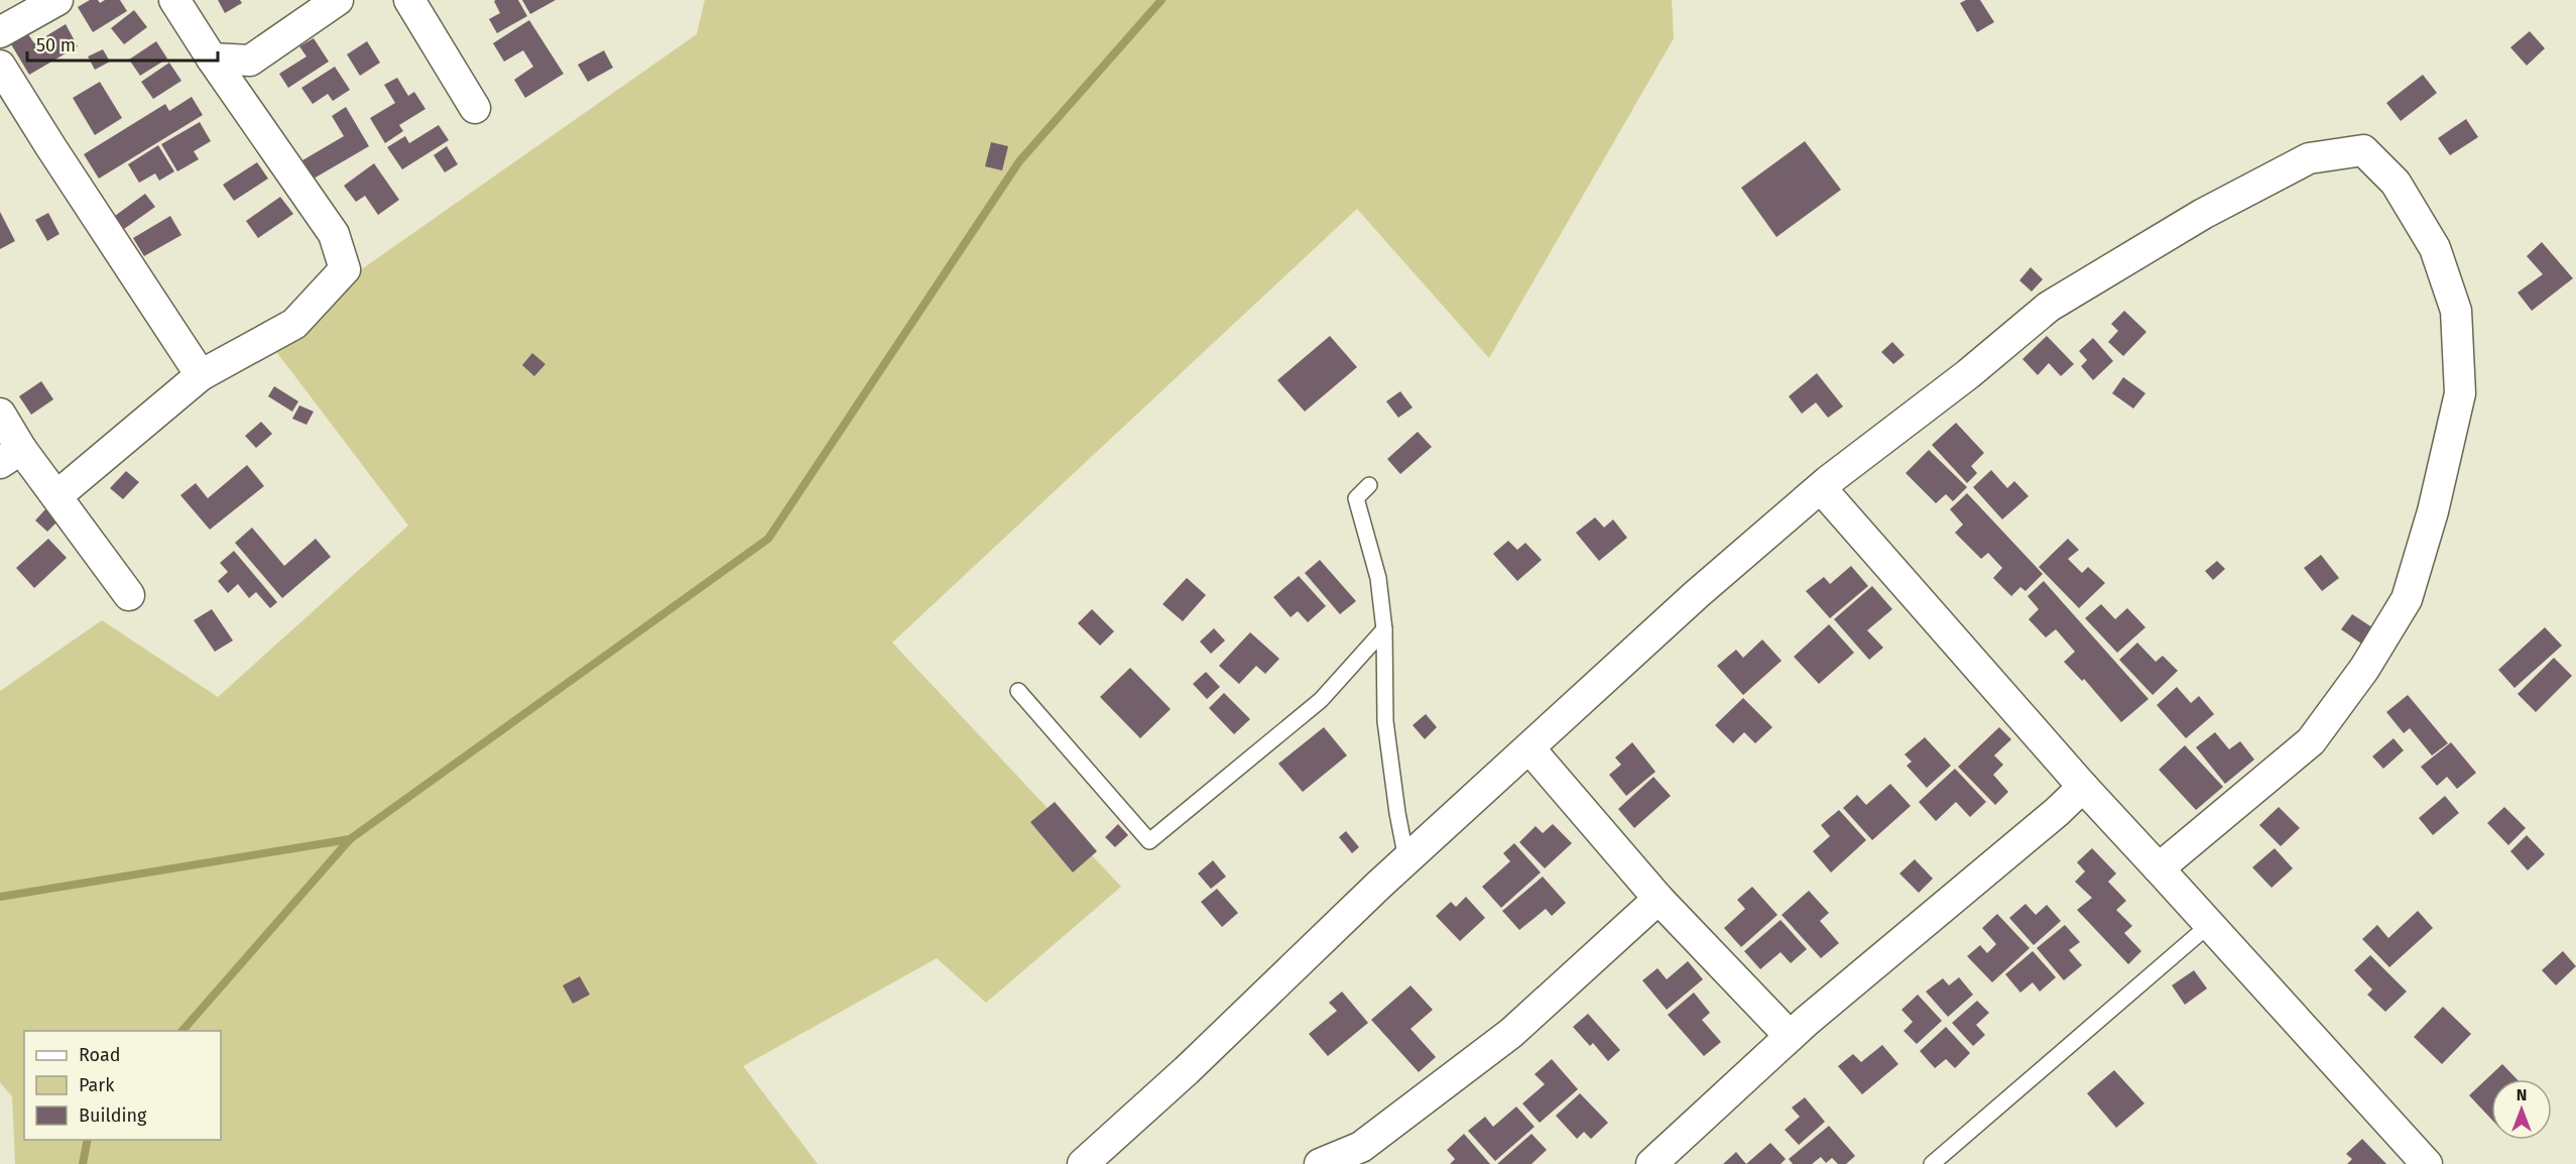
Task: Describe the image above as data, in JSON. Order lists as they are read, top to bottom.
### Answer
{
  "legend": ["Road", "Park", "Building"],
  "scale_bar": "50 m",
  "north": "top"
}
